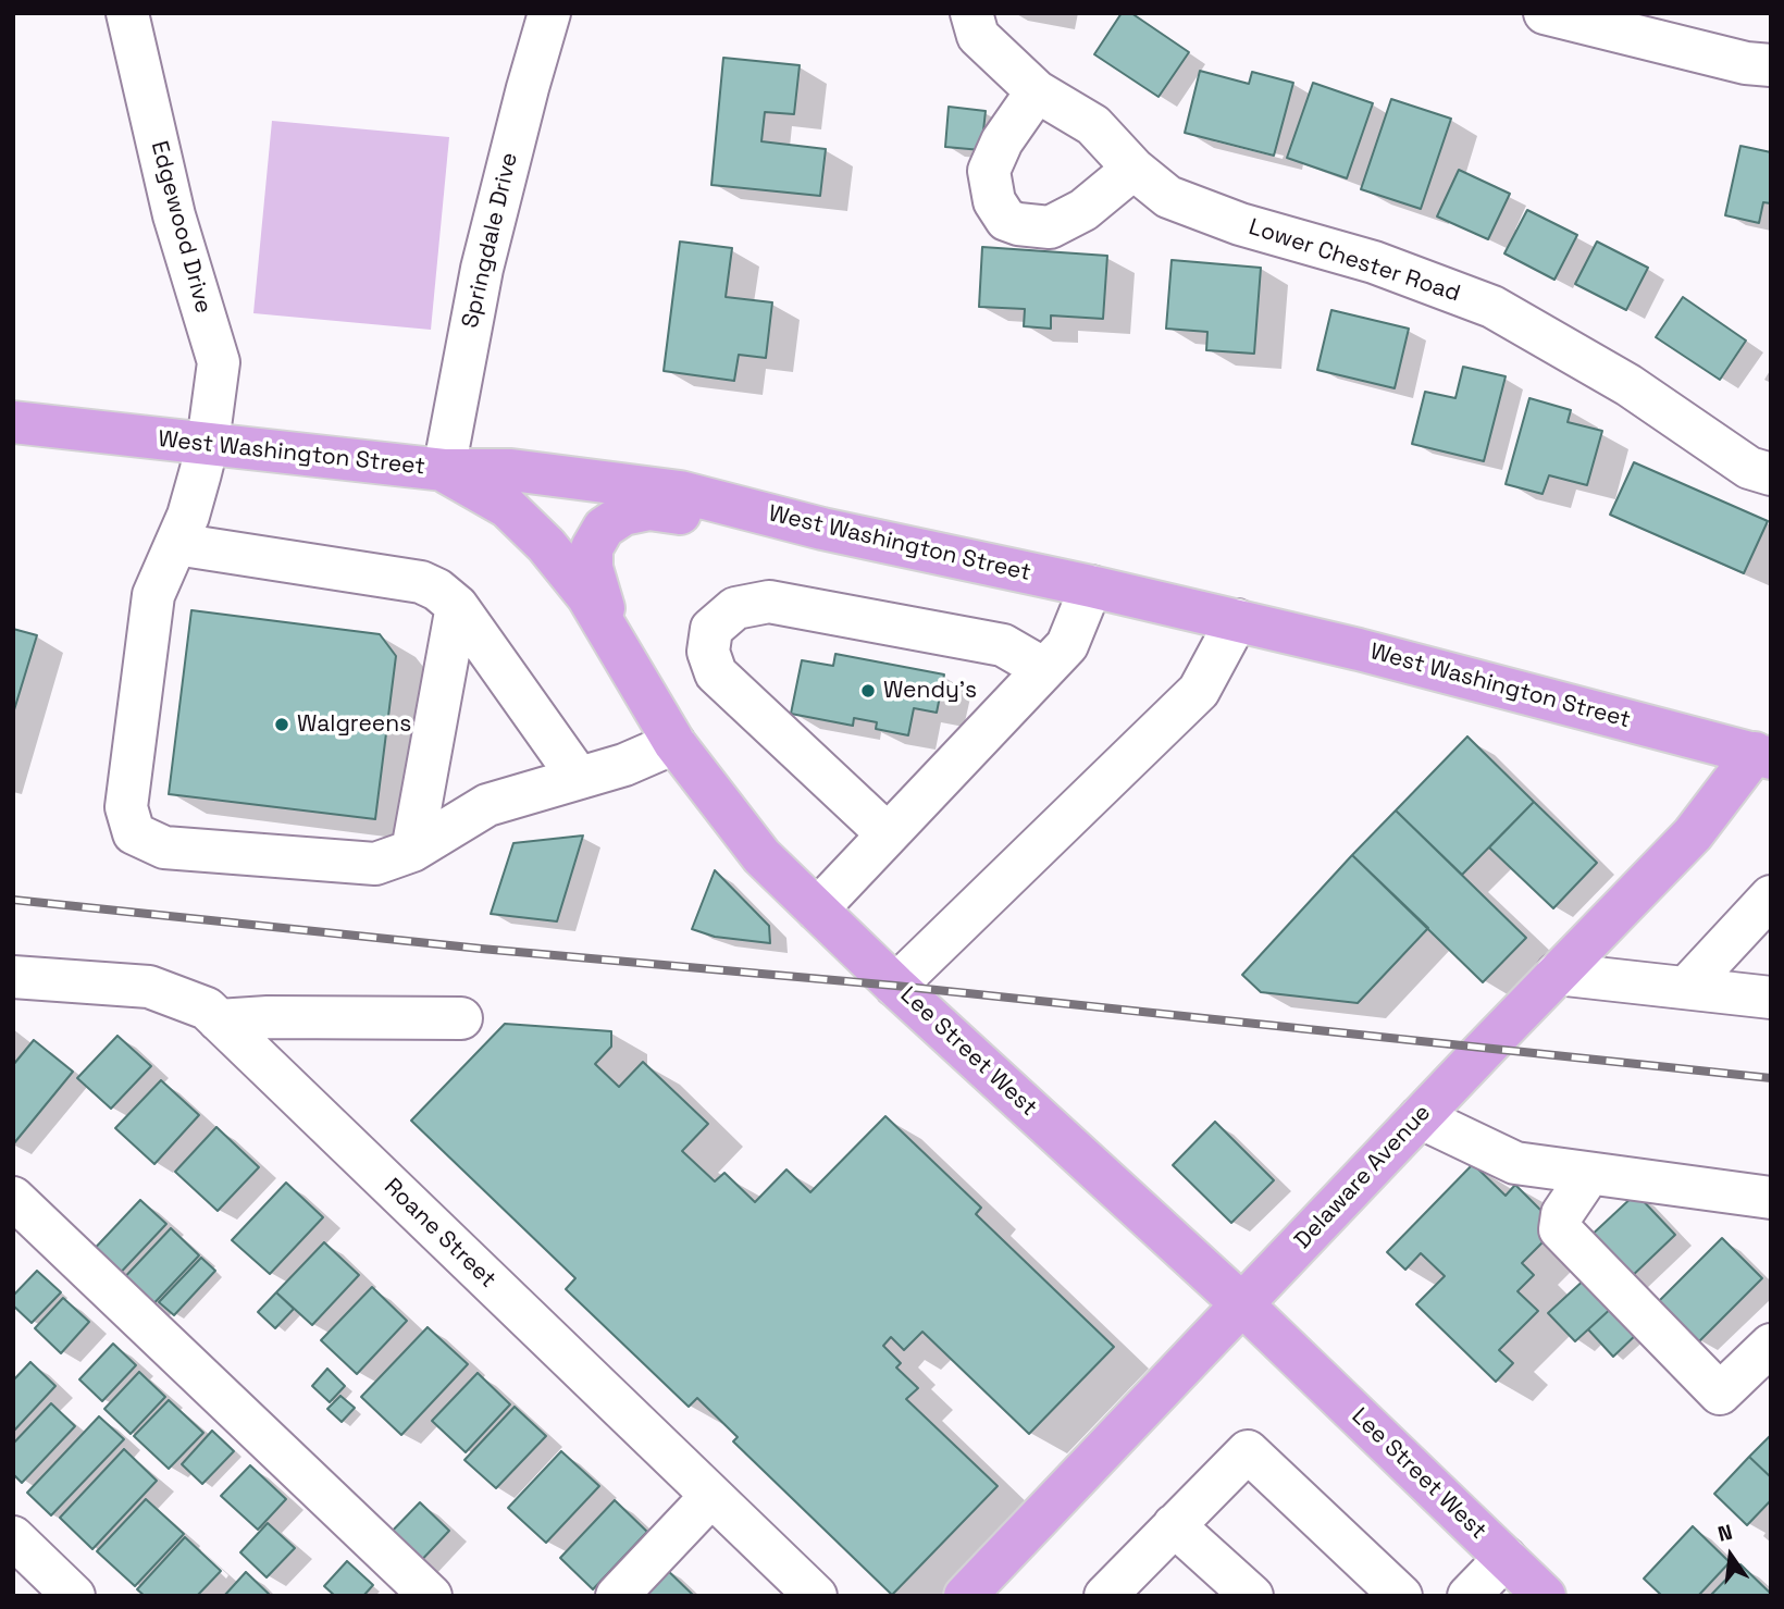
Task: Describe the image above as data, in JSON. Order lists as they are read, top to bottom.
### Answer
{
  "streets": {
    "main road": ["West Washington Street", "Lee Street West", "Delaware Avenue"],
    "street": [
      "Edgewood Drive",
      "Springdale Drive",
      "Lower Chester Road",
      "Roane Street"
    ]
  },
  "crossings": [
    ["Edgewood Drive", "West Washington Street"],
    ["Edgewood Drive", "Lee Street West"],
    ["Springdale Drive", "West Washington Street"],
    ["Springdale Drive", "Lee Street West"],
    ["West Washington Street", "Lee Street West"],
    ["West Washington Street", "Delaware Avenue"],
    ["Lee Street West", "Delaware Avenue"]
  ],
  "places": ["Wendy's", "Walgreens"],
  "north": "top"
}
